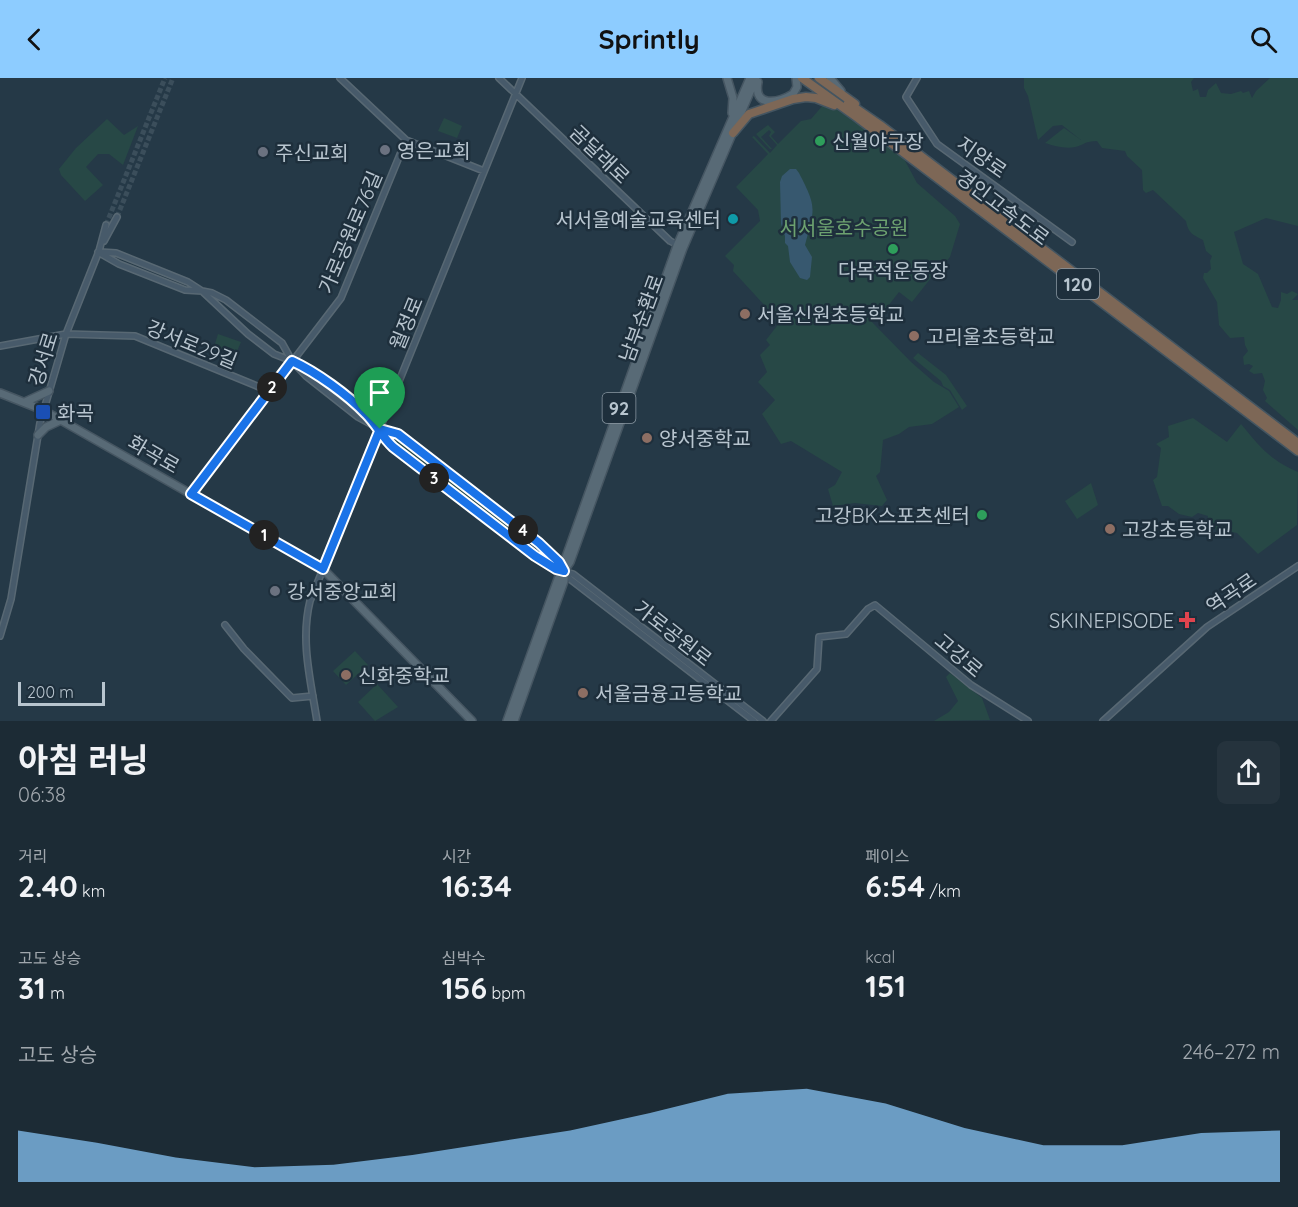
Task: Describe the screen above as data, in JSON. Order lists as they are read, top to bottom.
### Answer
{
  "streets": {
    "highway": ["경인고속도로", "120"],
    "main road": ["남부순환로", "92", "화곡로"],
    "street": [
      "곰달래로",
      "지양로",
      "가로공원로76길",
      "월정로",
      "강서로29길",
      "강서로",
      "역곡로",
      "가로공원로",
      "고강로"
    ]
  },
  "crossings": [
    ["곰달래로", "남부순환로"],
    ["곰달래로", "월정로"],
    ["가로공원로76길", "강서로29길"],
    ["가로공원로76길", "화곡로"],
    ["가로공원로76길", "가로공원로"],
    ["남부순환로", "가로공원로"],
    ["월정로", "화곡로"],
    ["월정로", "가로공원로"],
    ["강서로29길", "강서로"],
    ["강서로", "화곡로"],
    ["강서로", "가로공원로"]
  ],
  "parks": ["서서울호수공원"],
  "places": {
    "other": [
      "신월야구장",
      "영은교회",
      "주신교회",
      "서서울예술교육센터",
      "다목적운동장",
      "서울신원초등학교",
      "고리울초등학교",
      "양서중학교",
      "고강BK스포츠센터",
      "고강초등학교",
      "강서중앙교회",
      "신화중학교",
      "서울금융고등학교"
    ],
    "transit": ["화곡"],
    "health": ["SKINEPISODE"]
  },
  "scale_bar": "200 m",
  "page": {
    "header": "Sprintly",
    "pins": [
      "2",
      "3",
      "4",
      "1"
    ],
    "scale": "200 m",
    "heading": ["아침 러닝", "06:38"],
    "stats": [
      ["거리", "2.40 km"],
      ["시간", "16:34"],
      ["페이스", "6:54 /km"],
      ["고도 상승", "31 m"],
      ["심박수", "156 bpm"],
      ["kcal", "151"]
    ],
    "chart": ["고도 상승", "246–272 m"]
  }
}
